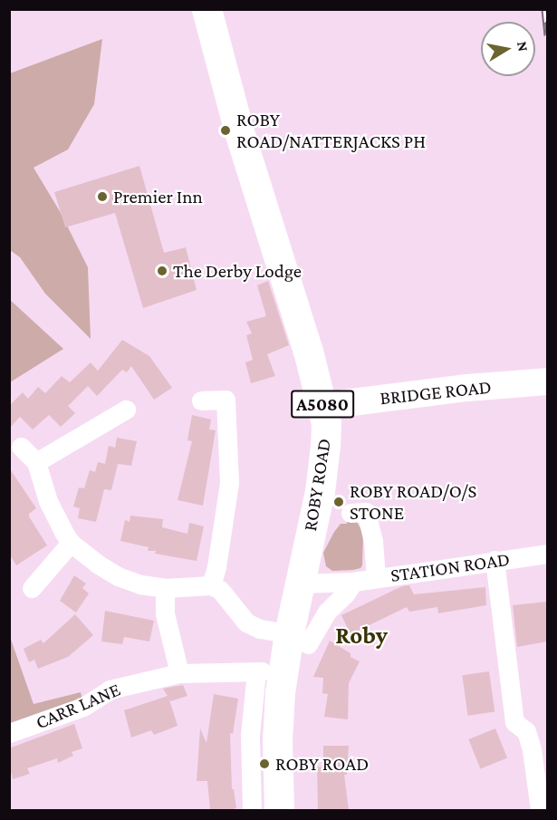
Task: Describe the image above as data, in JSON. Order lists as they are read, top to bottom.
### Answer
{
  "streets": {
    "main road": ["A5080", "ROBY ROAD"],
    "street": ["BRIDGE ROAD", "STATION ROAD", "CARR LANE"]
  },
  "crossings": [
    ["BRIDGE ROAD", "ROBY ROAD"],
    ["ROBY ROAD", "STATION ROAD"]
  ],
  "districts": ["Roby"],
  "places": [
    "ROBY ROAD/NATTERJACKS PH",
    "Premier Inn",
    "The Derby Lodge",
    "ROBY ROAD/O/S STONE",
    "ROBY ROAD"
  ],
  "north": "right"
}
